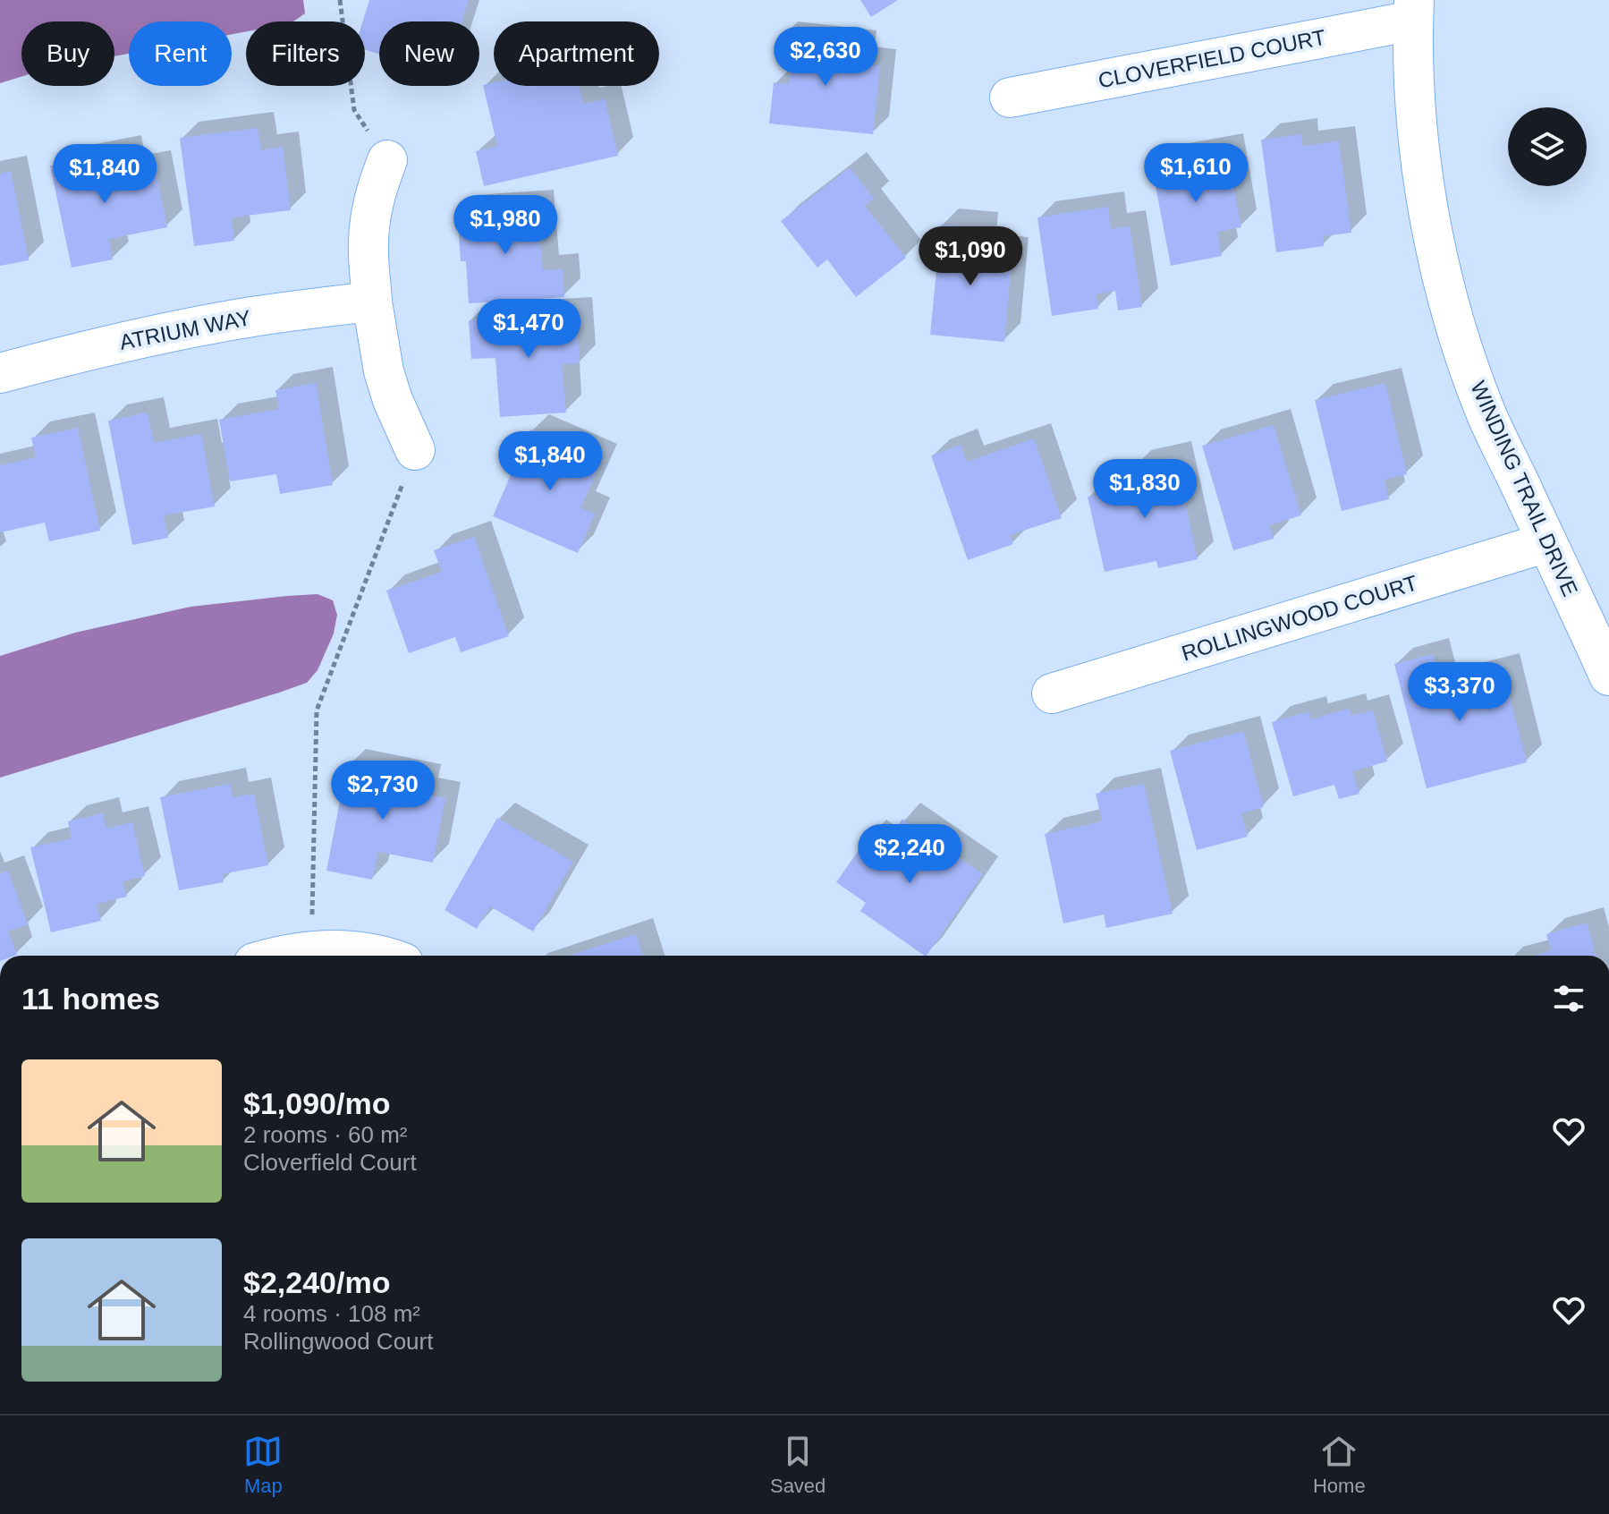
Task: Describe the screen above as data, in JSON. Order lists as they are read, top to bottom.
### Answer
{
  "streets": {
    "street": [
      "CLOVERFIELD COURT",
      "ATRIUM WAY",
      "WINDING TRAIL DRIVE",
      "ROLLINGWOOD COURT"
    ]
  },
  "crossings": [
    ["CLOVERFIELD COURT", "WINDING TRAIL DRIVE"],
    ["WINDING TRAIL DRIVE", "ROLLINGWOOD COURT"]
  ],
  "page": {
    "chip": [
      "Buy",
      "Rent",
      "Filters",
      "New",
      "Apartment"
    ],
    "price": [
      "$2,630",
      "$1,610",
      "$1,840",
      "$1,980",
      "$1,090",
      "$1,470",
      "$1,840",
      "$1,830",
      "$3,370",
      "$2,730",
      "$2,240"
    ],
    "heading": "11 homes",
    "list": [
      {
        "name": "$1,090/mo",
        "note": "2 rooms · 60 m² · Cloverfield Court"
      },
      {
        "name": "$2,240/mo",
        "note": "4 rooms · 108 m² · Rollingwood Court"
      }
    ],
    "tabs": ["Map", "Saved", "Home"]
  }
}
